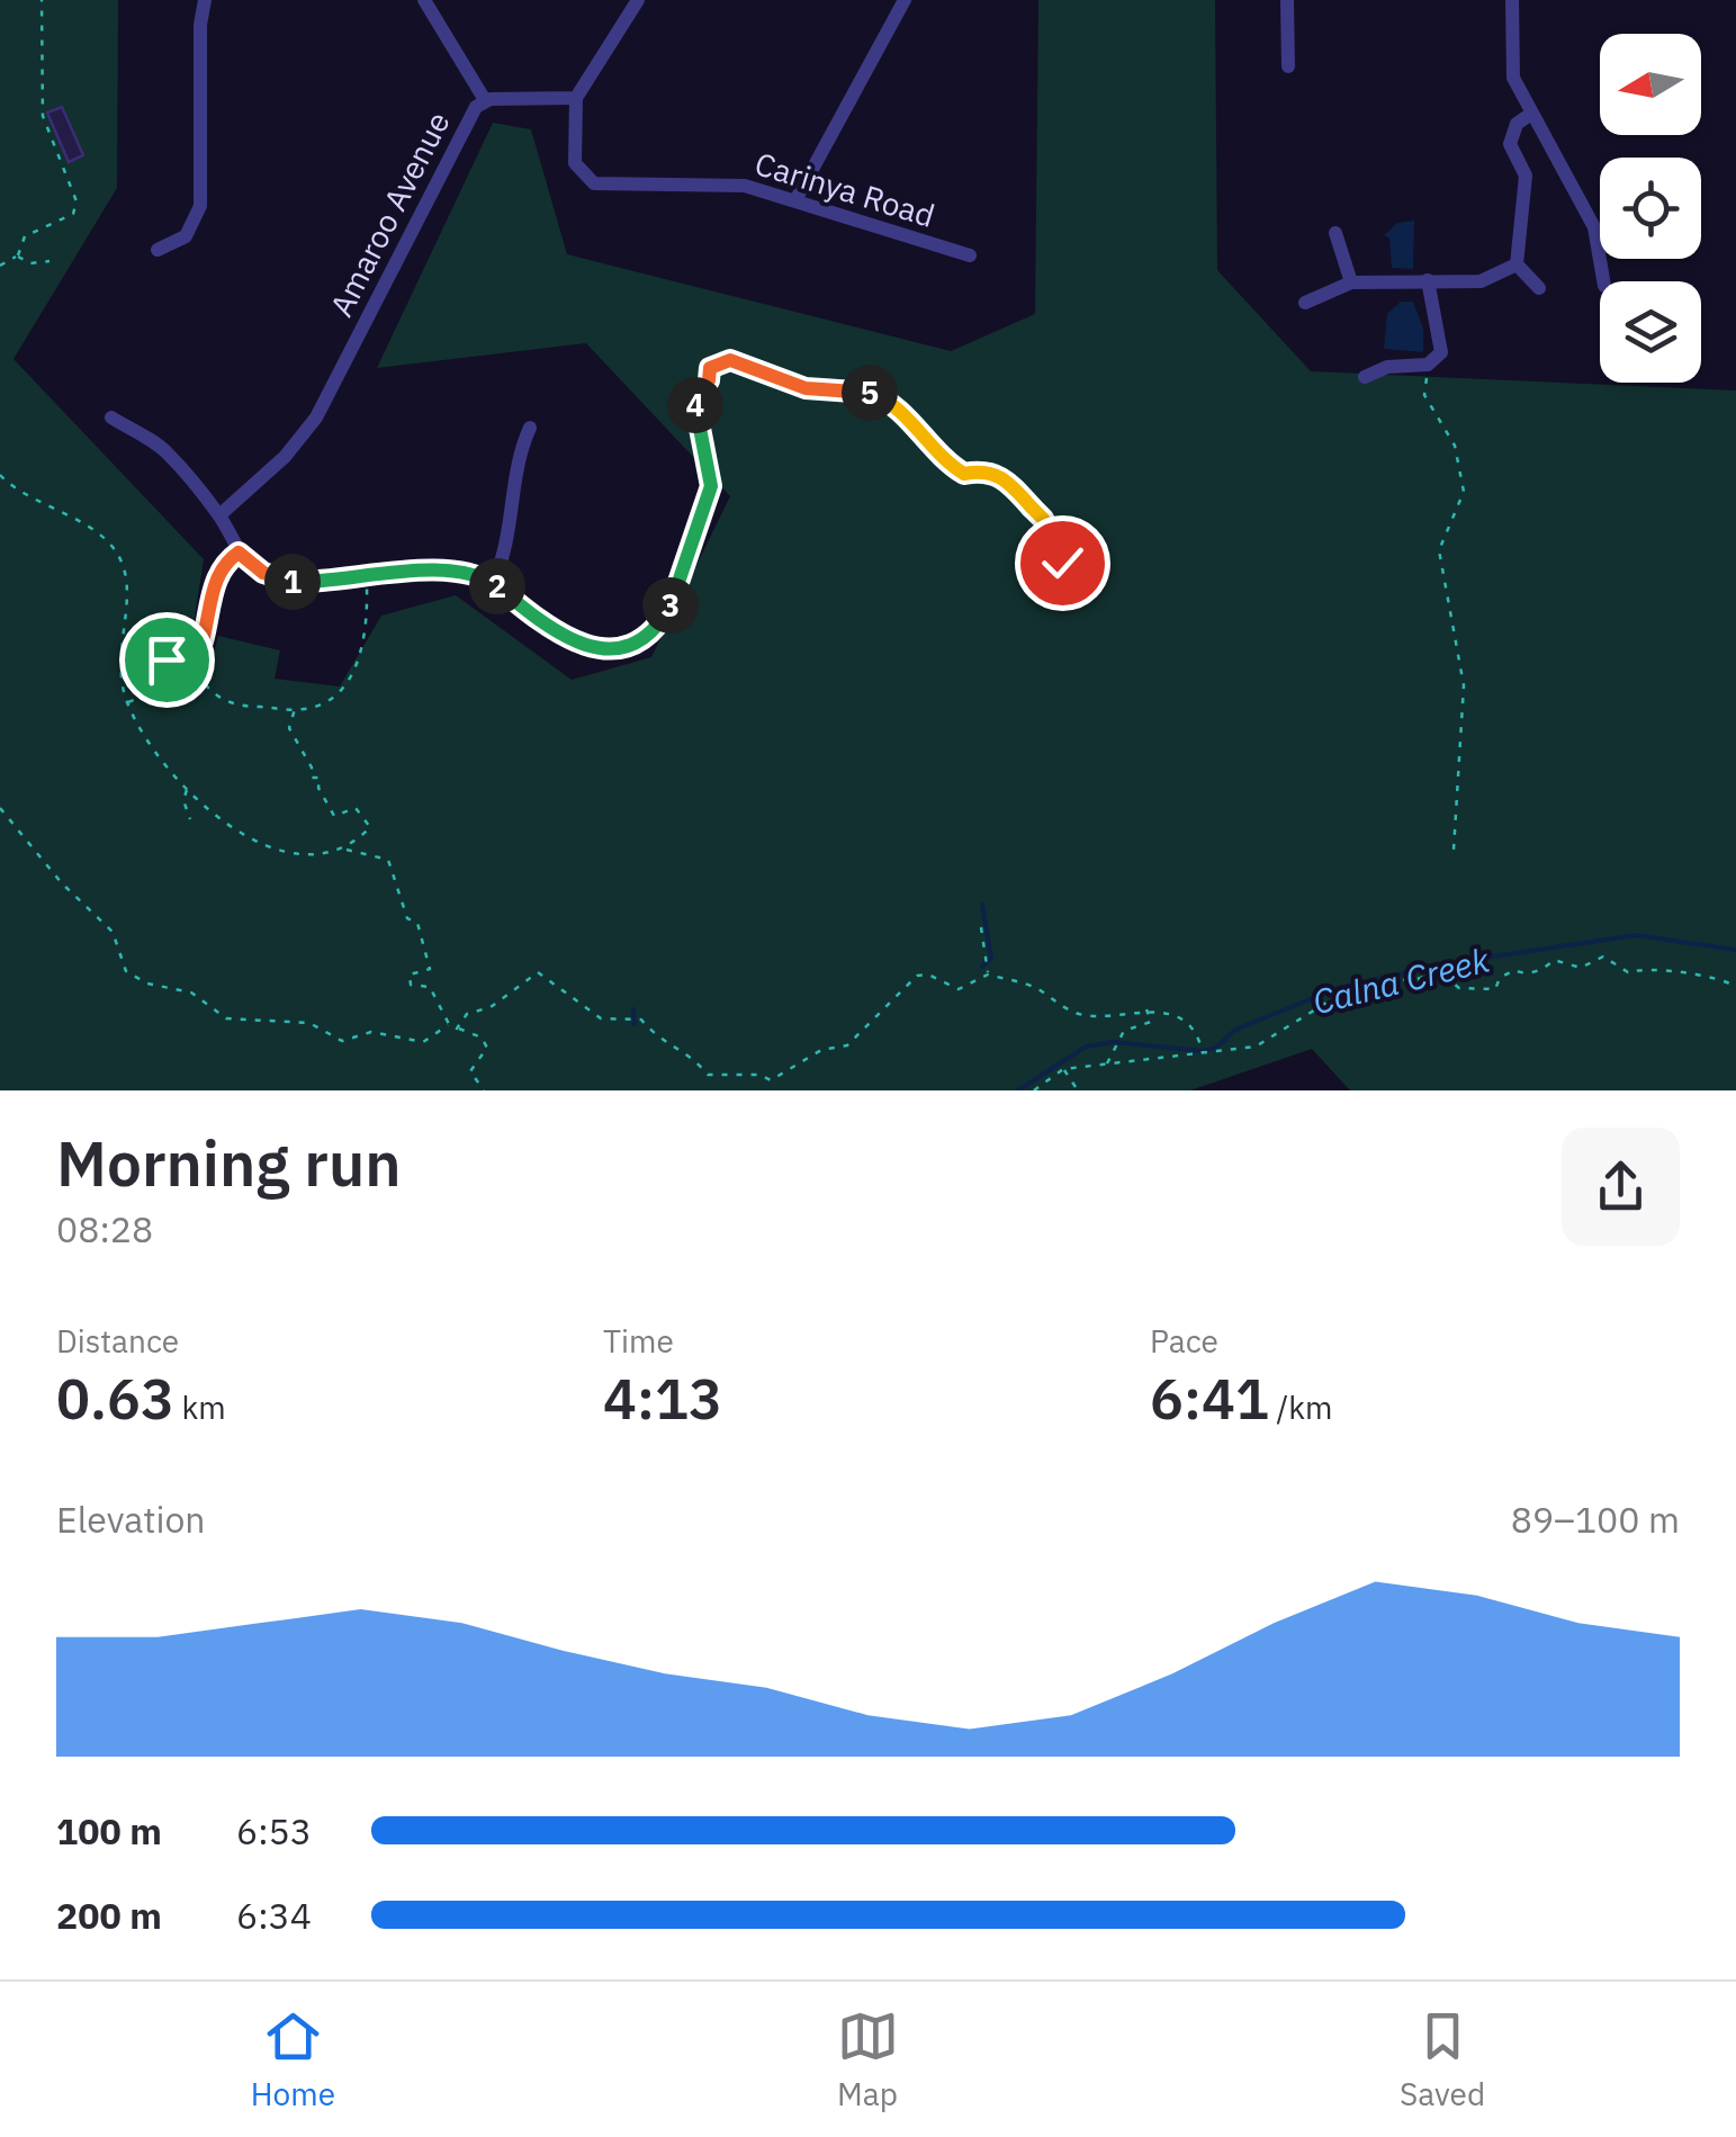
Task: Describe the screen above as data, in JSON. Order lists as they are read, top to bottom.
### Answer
{
  "streets": {
    "street": ["Carinya Road", "Amaroo Avenue"]
  },
  "crossings": [
    ["Carinya Road", "Amaroo Avenue"]
  ],
  "water": ["Calna Creek"],
  "north": "left",
  "page": {
    "pins": [
      "5",
      "4",
      "1",
      "2",
      "3"
    ],
    "heading": ["Morning run", "08:28"],
    "stats": [
      ["Distance", "0.63 km"],
      ["Time", "4:13"],
      ["Pace", "6:41 /km"]
    ],
    "chart": ["Elevation", "89–100 m"],
    "list": [
      {
        "name": "100 m",
        "note": "6:53"
      },
      {
        "name": "200 m",
        "note": "6:34"
      }
    ],
    "tabs": ["Home", "Map", "Saved"]
  }
}
